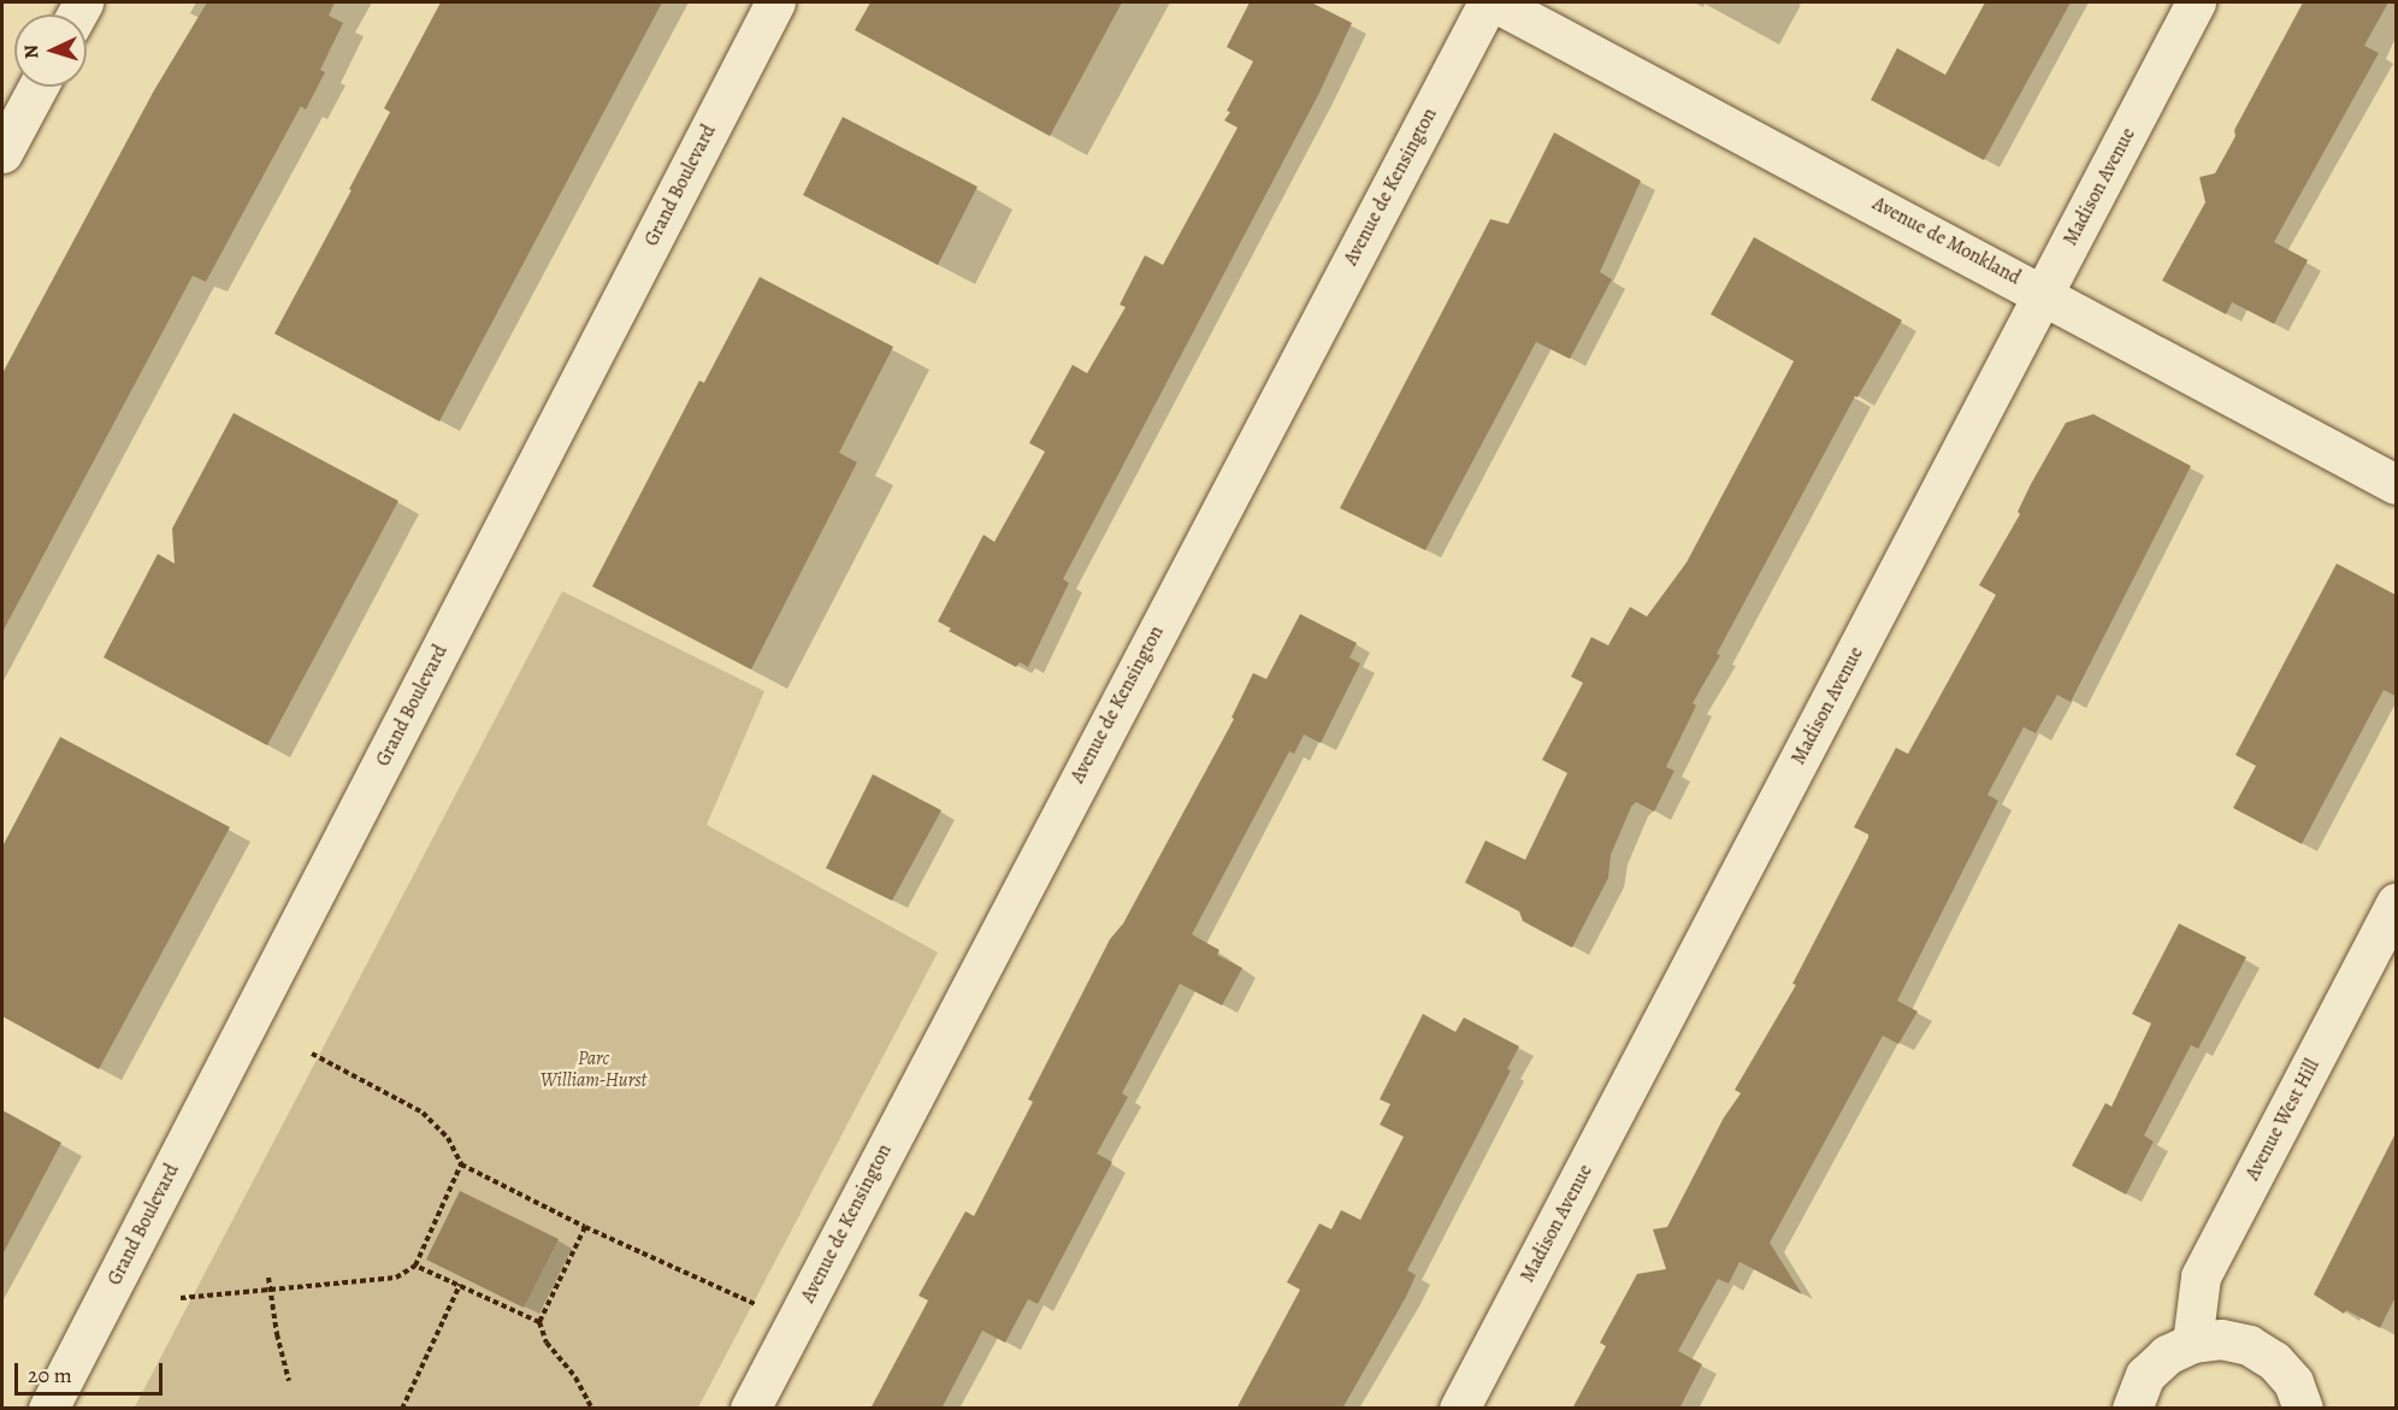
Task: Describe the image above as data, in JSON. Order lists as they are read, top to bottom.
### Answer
{
  "streets": {
    "street": [
      "Grand Boulevard",
      "Avenue de Kensington",
      "Madison Avenue",
      "Avenue de Monkland",
      "Avenue West Hill"
    ]
  },
  "crossings": [
    ["Madison Avenue", "Avenue de Monkland"]
  ],
  "parks": ["Parc William-Hurst"],
  "scale_bar": "20 m",
  "north": "left"
}
